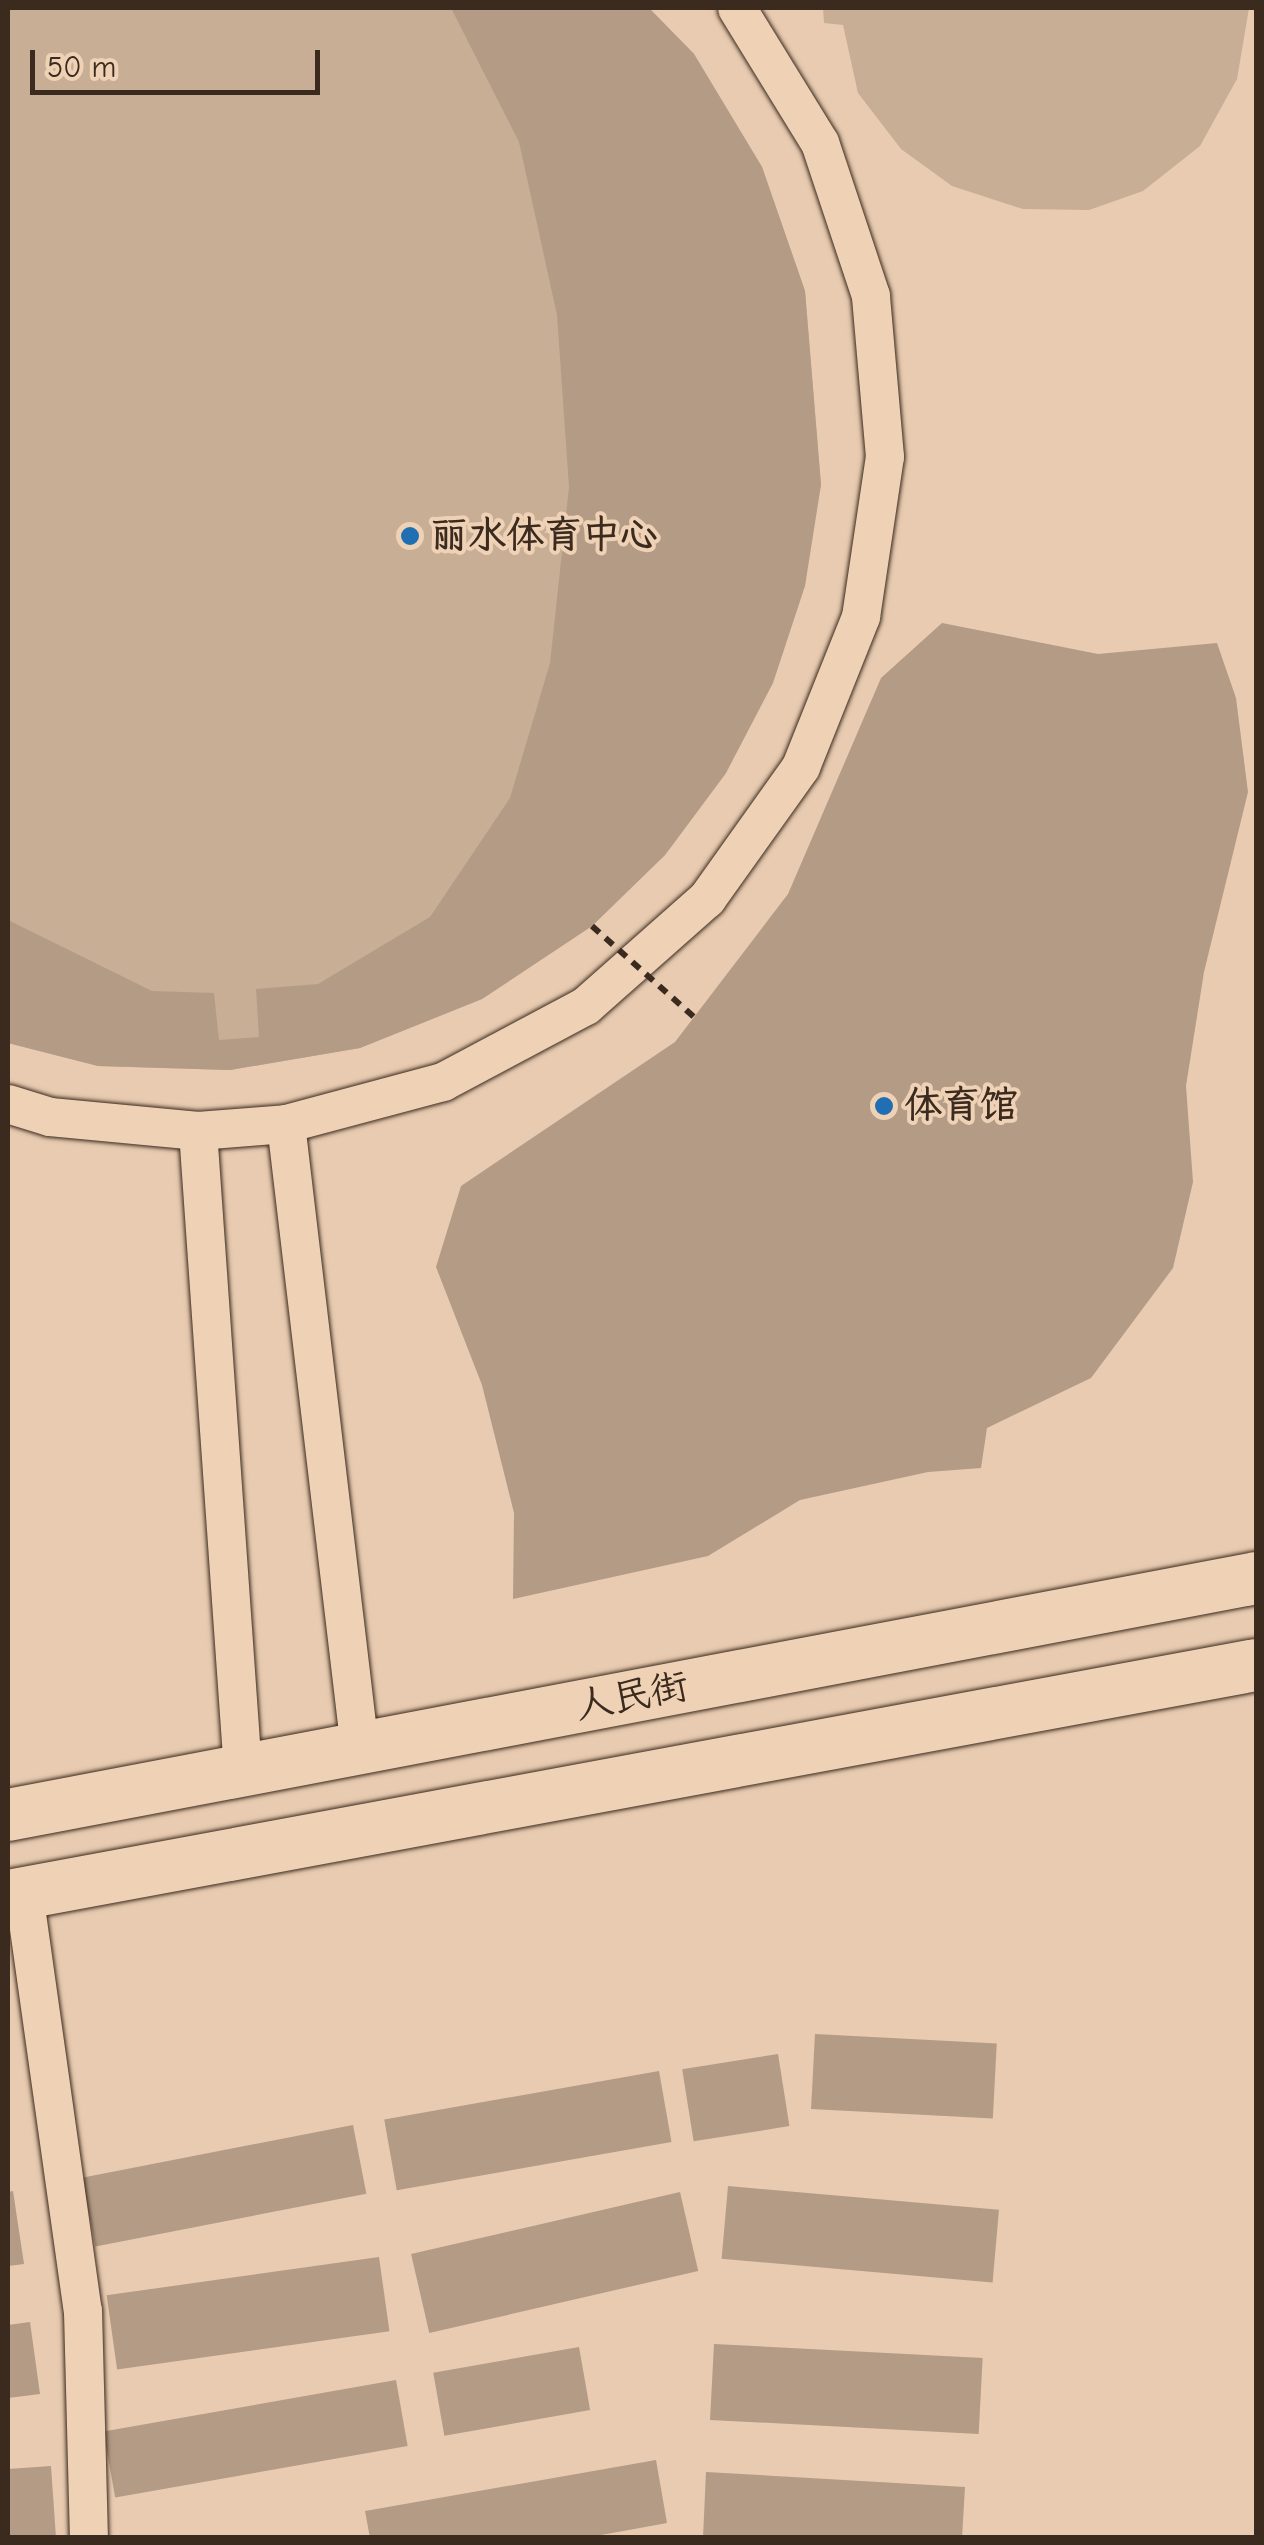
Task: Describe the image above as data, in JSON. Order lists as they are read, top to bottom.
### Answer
{
  "streets": {
    "main road": ["人民街"]
  },
  "places": ["丽水体育中心", "体育馆"],
  "scale_bar": "50 m"
}
